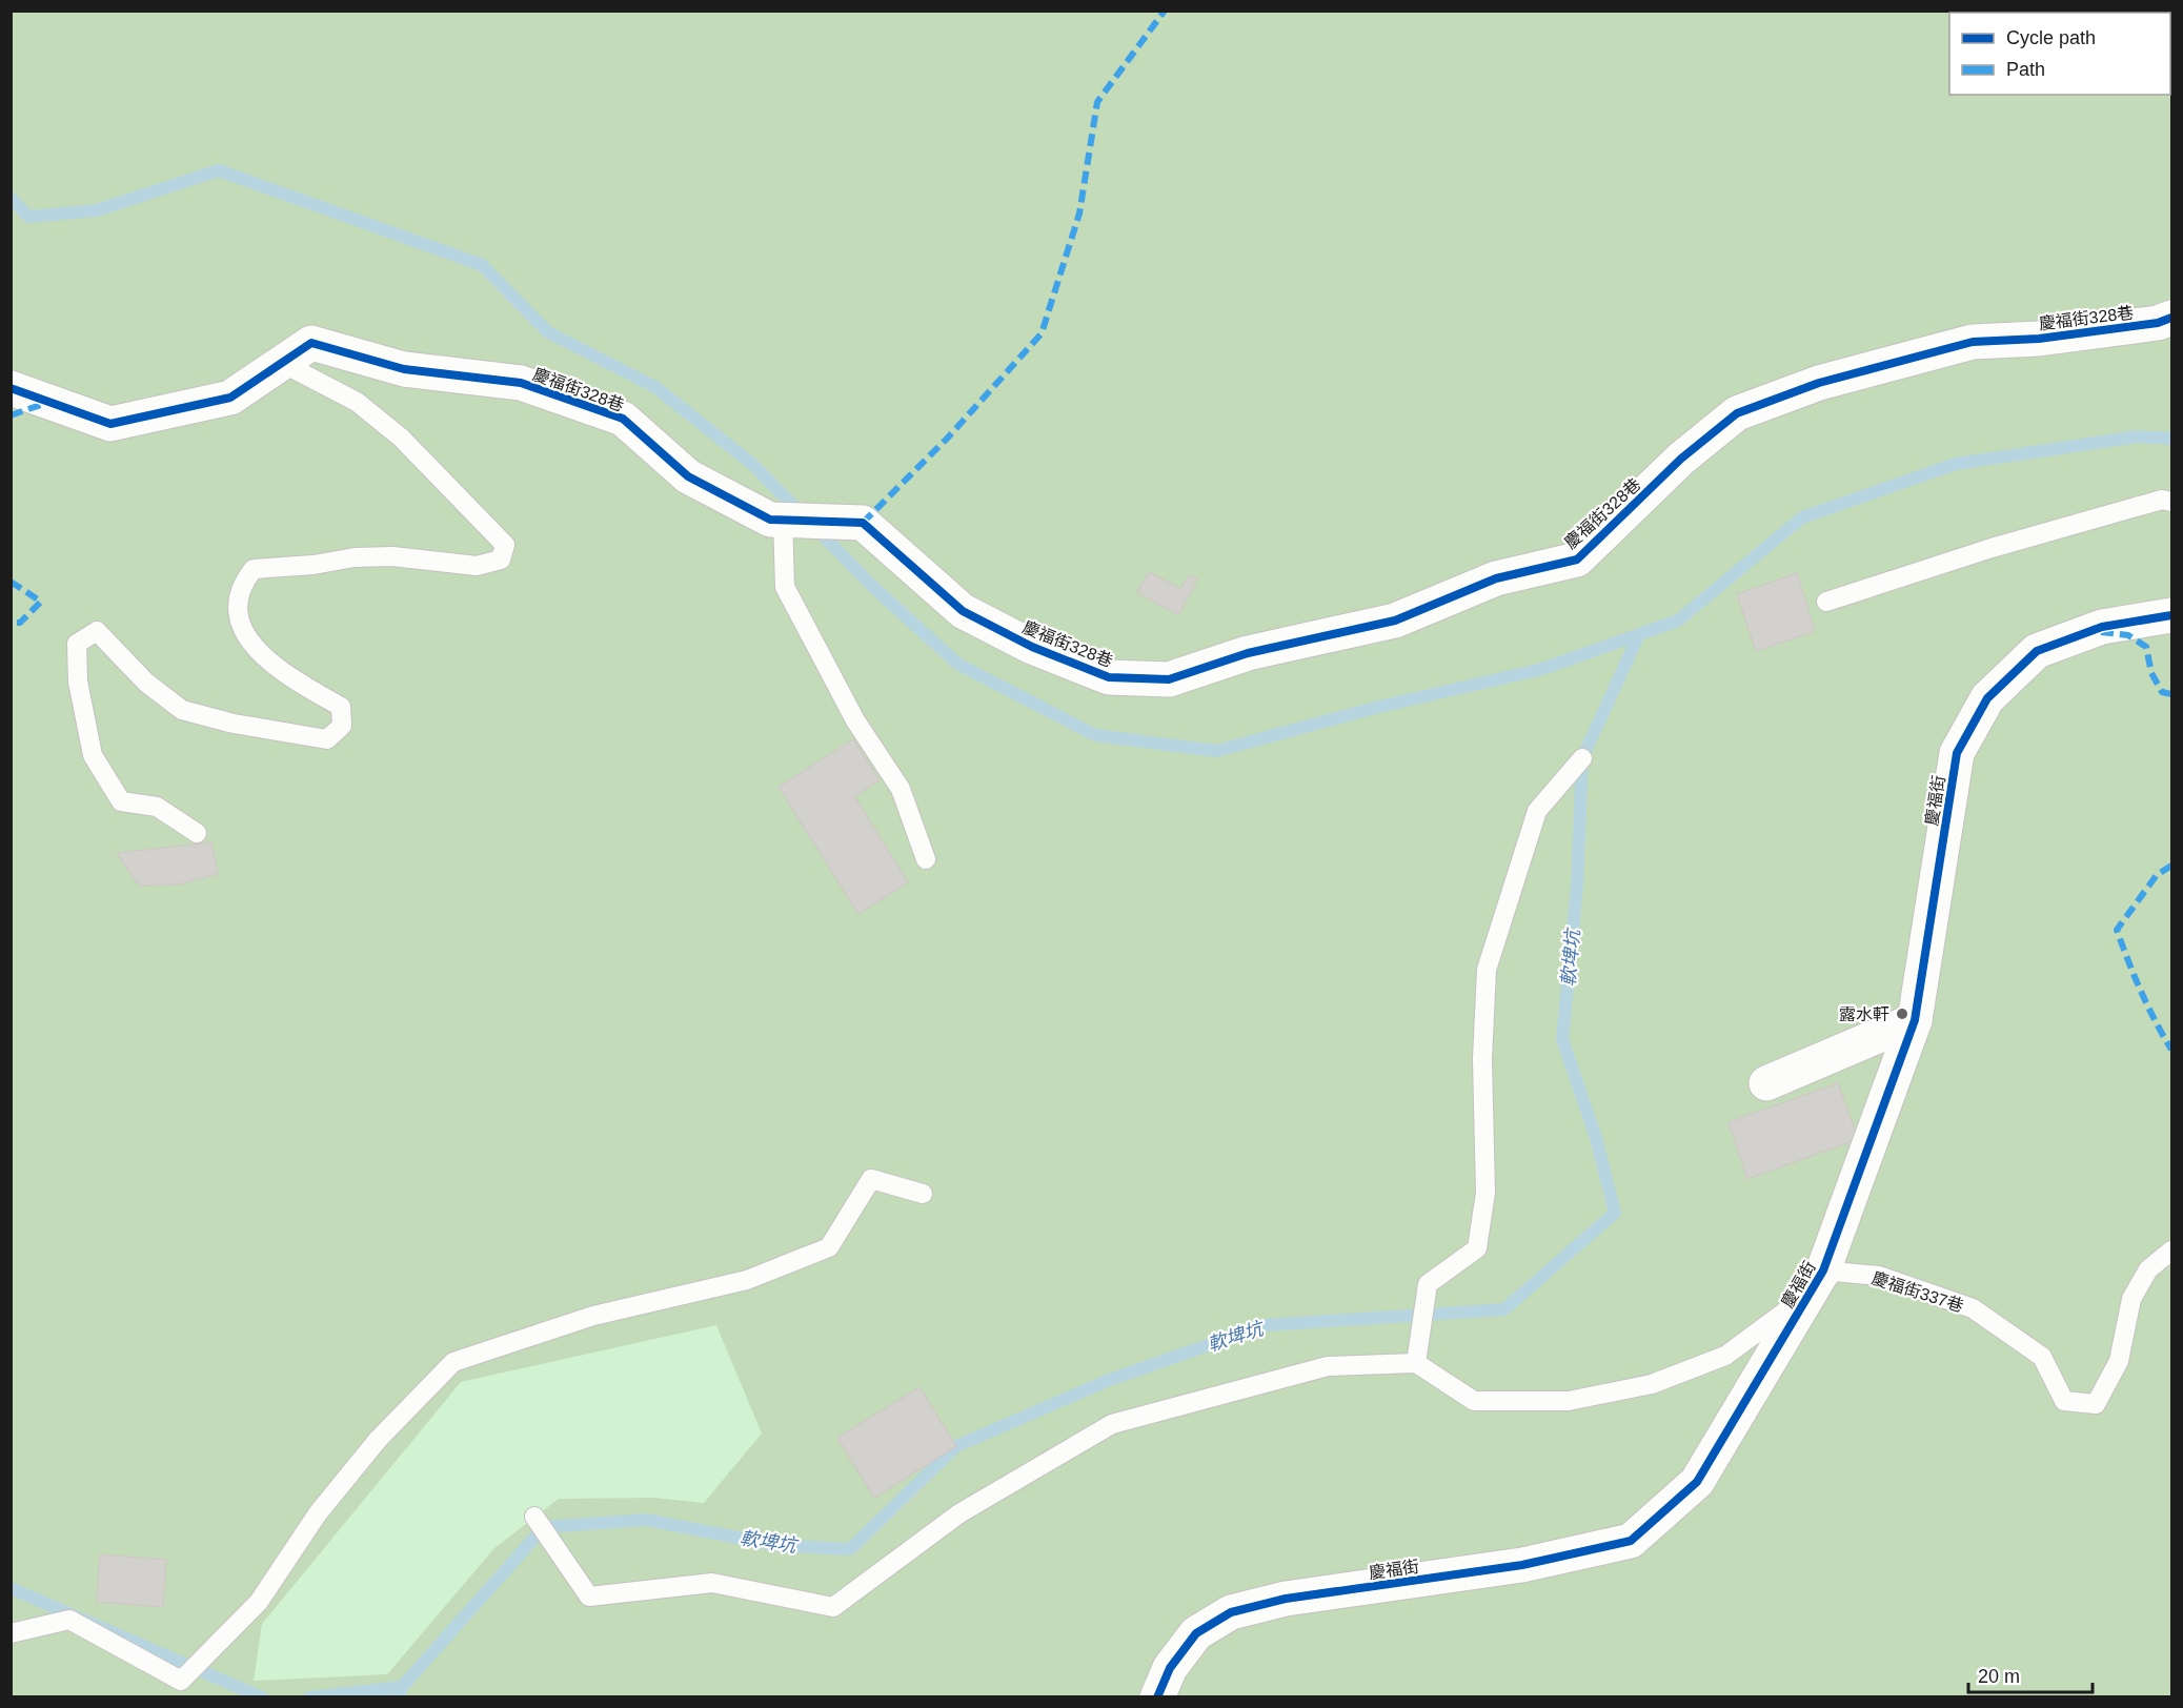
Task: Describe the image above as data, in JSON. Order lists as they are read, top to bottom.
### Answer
{
  "streets": {
    "street": ["慶福街328巷", "慶福街"],
    "lane": ["慶福街337巷"]
  },
  "crossings": [
    ["慶福街", "慶福街337巷"]
  ],
  "water": ["軟埤坑"],
  "places": ["露水軒"],
  "legend": ["Cycle path", "Path"],
  "scale_bar": "20 m"
}
